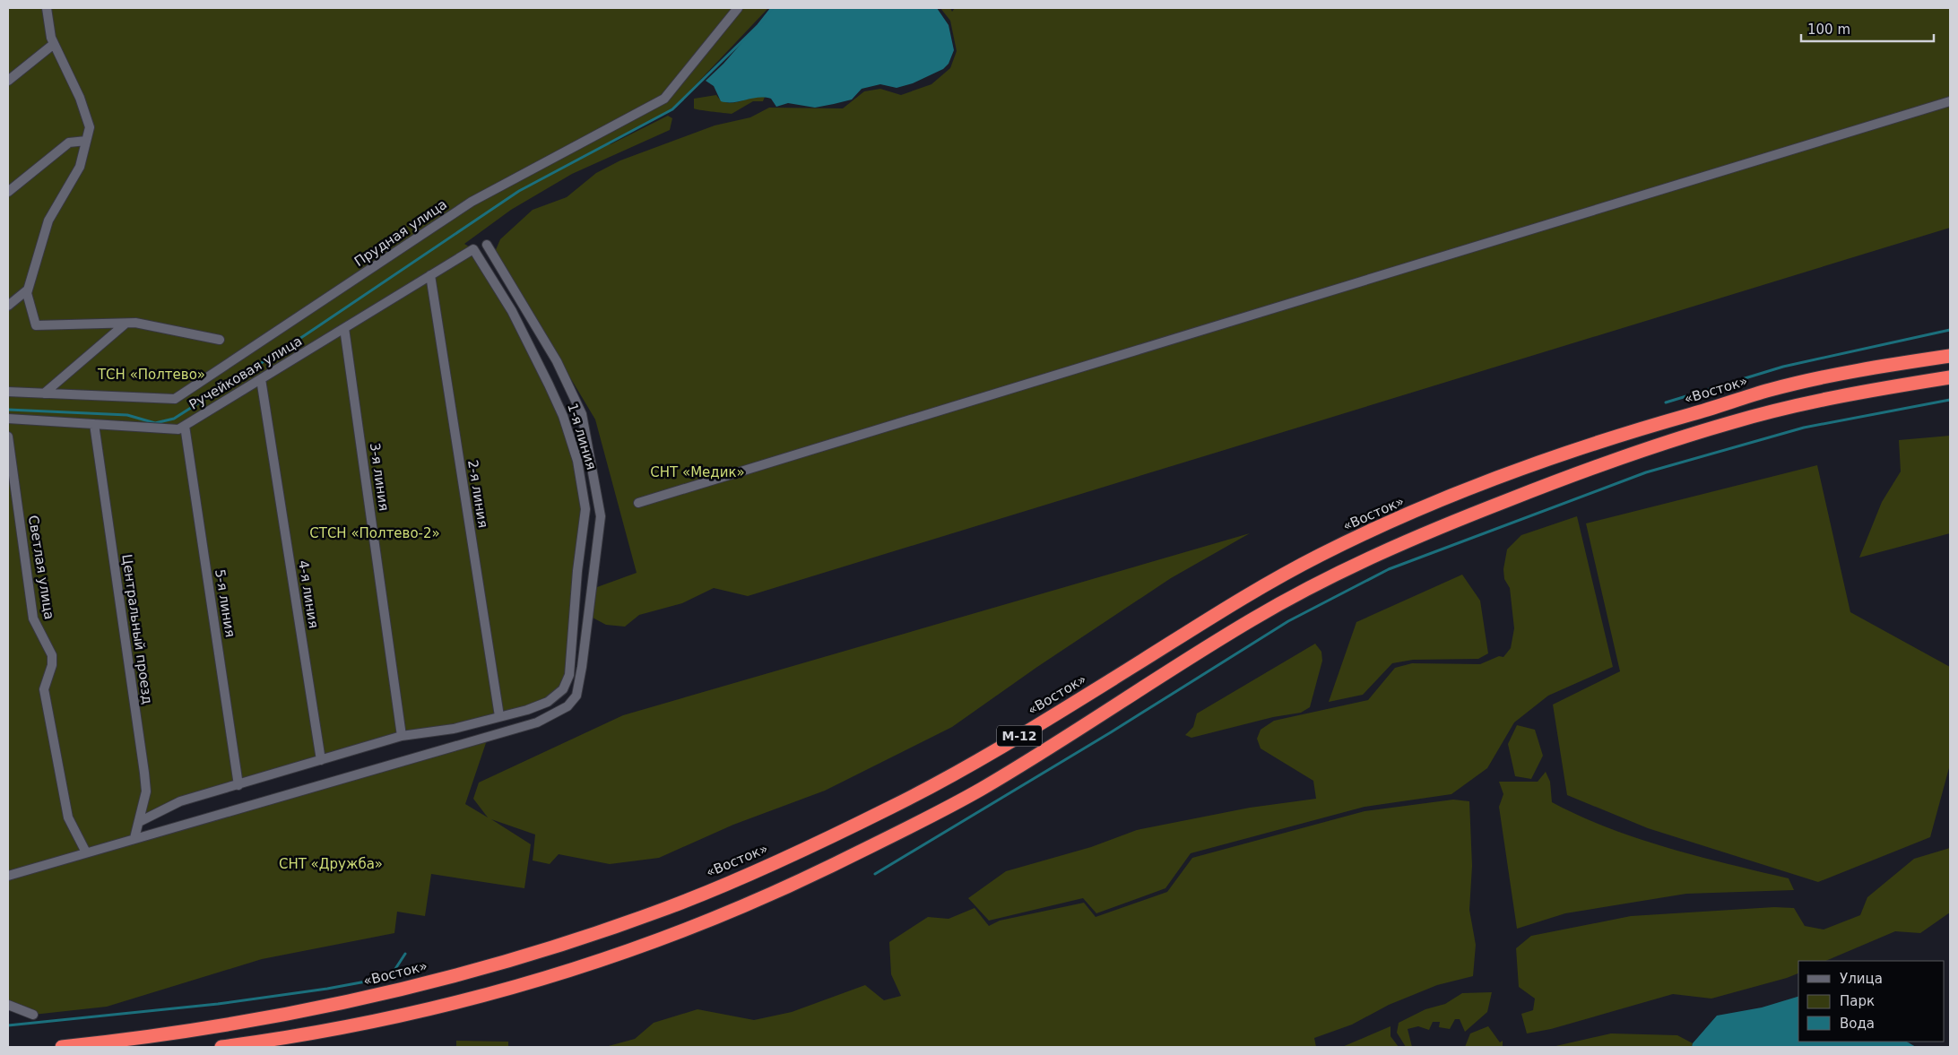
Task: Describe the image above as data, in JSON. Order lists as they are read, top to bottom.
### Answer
{
  "streets": {
    "highway": ["«Восток»", "М-12"],
    "street": [
      "Прудная улица",
      "Ручейковая улица",
      "1-я линия",
      "3-я линия",
      "2-я линия",
      "Светлая улица",
      "4-я линия",
      "5-я линия",
      "Центральный проезд"
    ]
  },
  "crossings": [
    ["Ручейковая улица", "1-я линия"],
    ["Ручейковая улица", "3-я линия"],
    ["Ручейковая улица", "2-я линия"],
    ["Ручейковая улица", "4-я линия"],
    ["Ручейковая улица", "5-я линия"],
    ["Ручейковая улица", "Центральный проезд"],
    ["1-я линия", "3-я линия"],
    ["1-я линия", "2-я линия"],
    ["1-я линия", "4-я линия"],
    ["1-я линия", "5-я линия"],
    ["1-я линия", "Центральный проезд"]
  ],
  "parks": [
    "ТСН «Полтево»",
    "СНТ «Медик»",
    "СТСН «Полтево-2»",
    "СНТ «Дружба»"
  ],
  "legend": ["Улица", "Парк", "Вода"],
  "scale_bar": "100 m"
}
